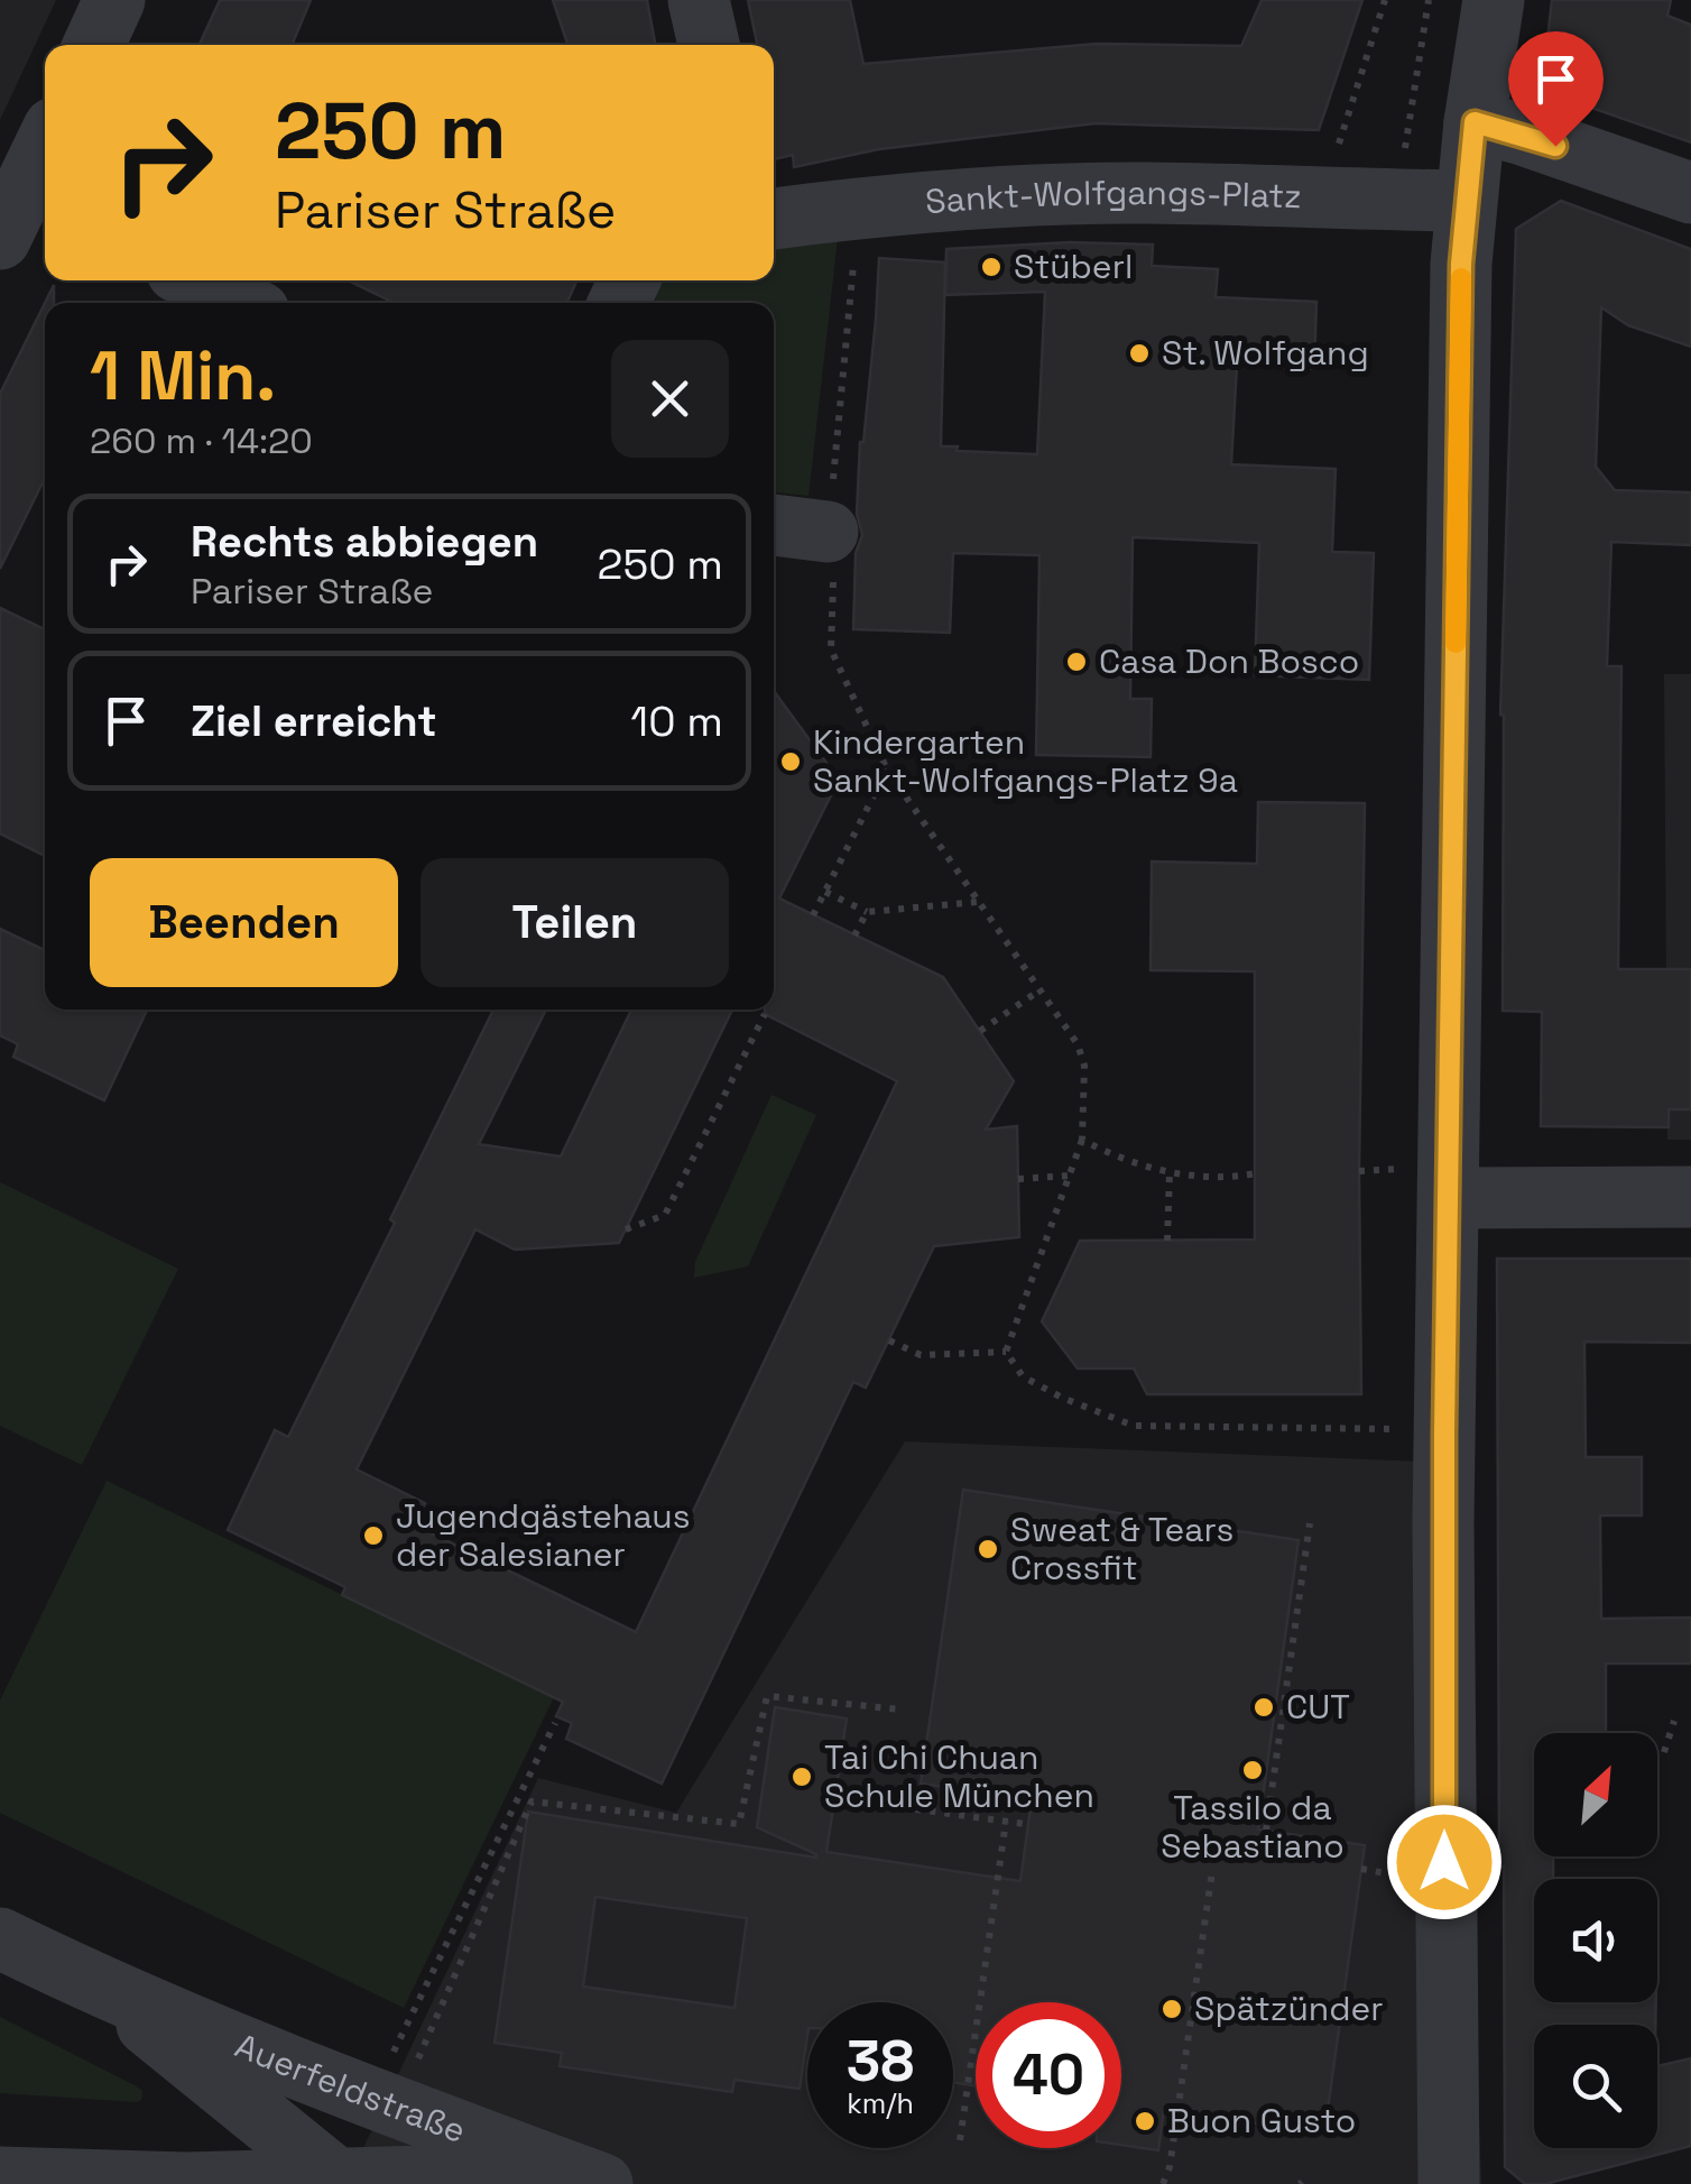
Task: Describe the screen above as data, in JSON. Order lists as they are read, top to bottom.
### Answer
{
  "streets": {
    "street": ["Sankt-Wolfgangs-Platz", "Auerfeldstraße"]
  },
  "places": [
    "Stüberl",
    "St. Wolfgang",
    "Casa Don Bosco",
    "Kindergarten Sankt-Wolfgangs-Platz 9a",
    "Jugendgästehaus der Salesianer",
    "Sweat & Tears Crossfit",
    "CUT",
    "Tassilo da Sebastiano",
    "Tai Chi Chuan Schule München",
    "Spätzünder",
    "Buon Gusto"
  ],
  "north": "top right",
  "page": {
    "turn": ["250 m", "Pariser Straße"],
    "heading": ["1 Min.", "260 m · 14:20"],
    "list": [
      {
        "name": "Rechts abbiegen",
        "note": "Pariser Straße",
        "value": "250 m"
      },
      {
        "name": "Ziel erreicht",
        "value": "10 m"
      }
    ],
    "buttons": ["Beenden", "Teilen"],
    "speed": "38 km/h",
    "limit": "40"
  }
}
